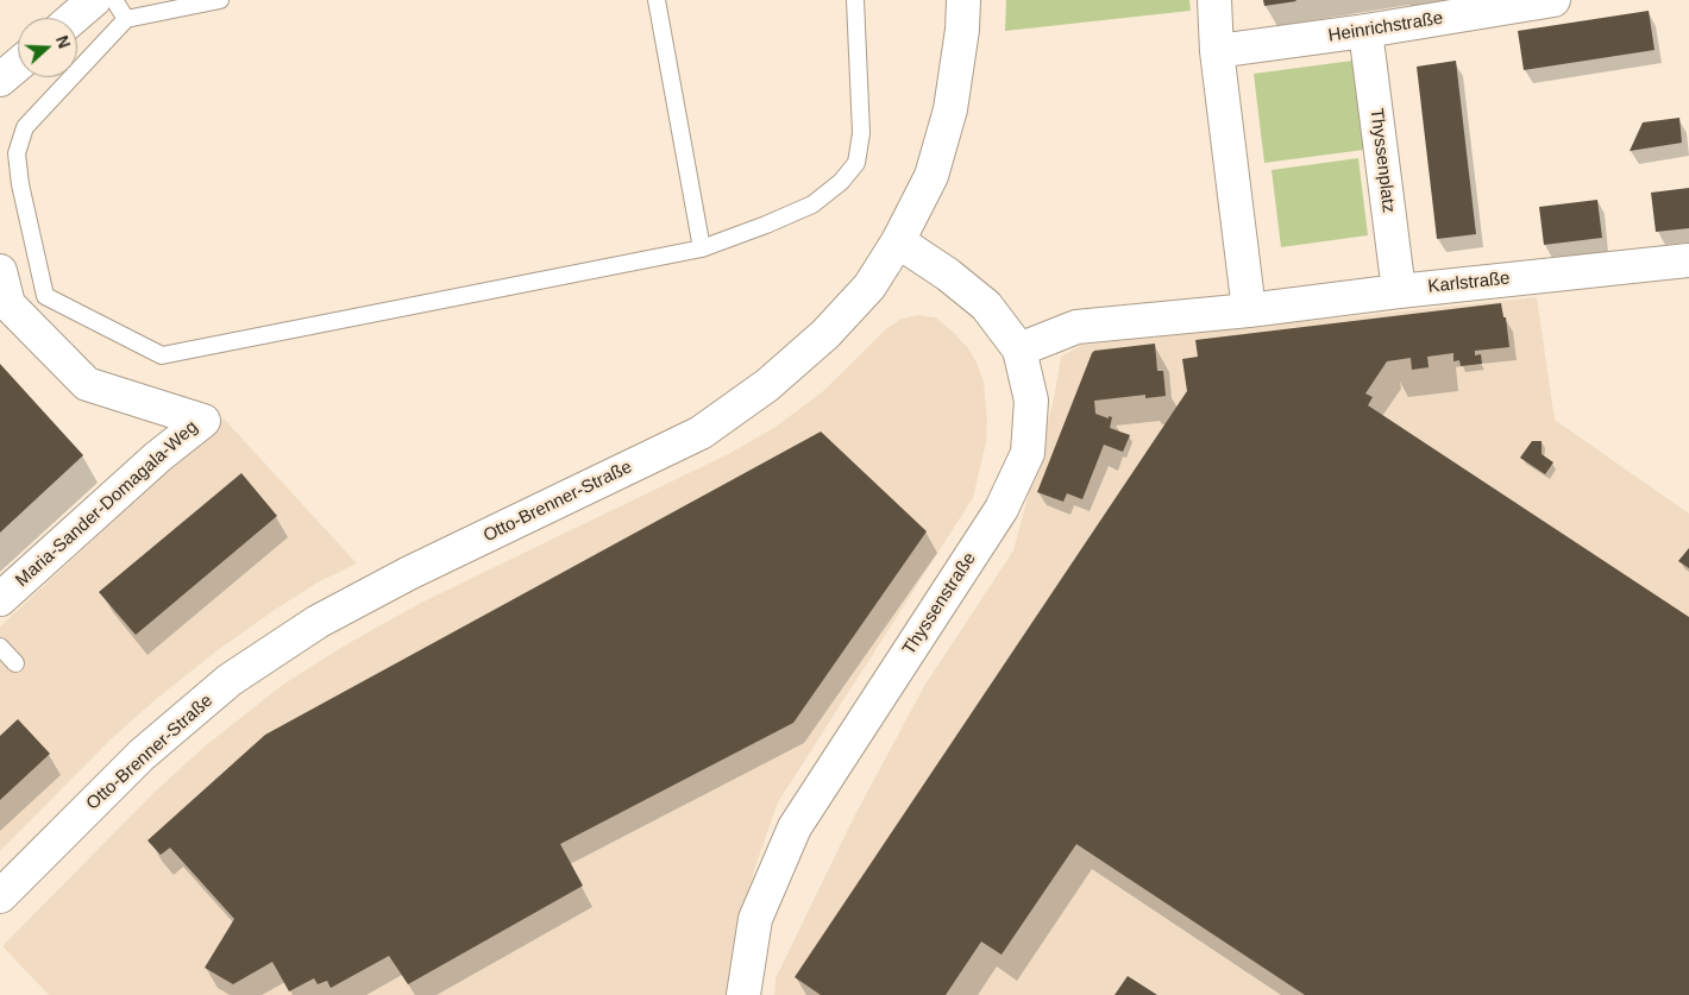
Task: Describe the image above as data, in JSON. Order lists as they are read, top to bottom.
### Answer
{
  "streets": {
    "street": [
      "Heinrichstraße",
      "Thyssenplatz",
      "Karlstraße",
      "Otto-Brenner-Straße",
      "Maria-Sander-Domagala-Weg",
      "Thyssenstraße"
    ]
  },
  "crossings": [
    ["Heinrichstraße", "Thyssenplatz"],
    ["Thyssenplatz", "Karlstraße"],
    ["Karlstraße", "Thyssenstraße"],
    ["Otto-Brenner-Straße", "Thyssenstraße"]
  ],
  "north": "right"
}
